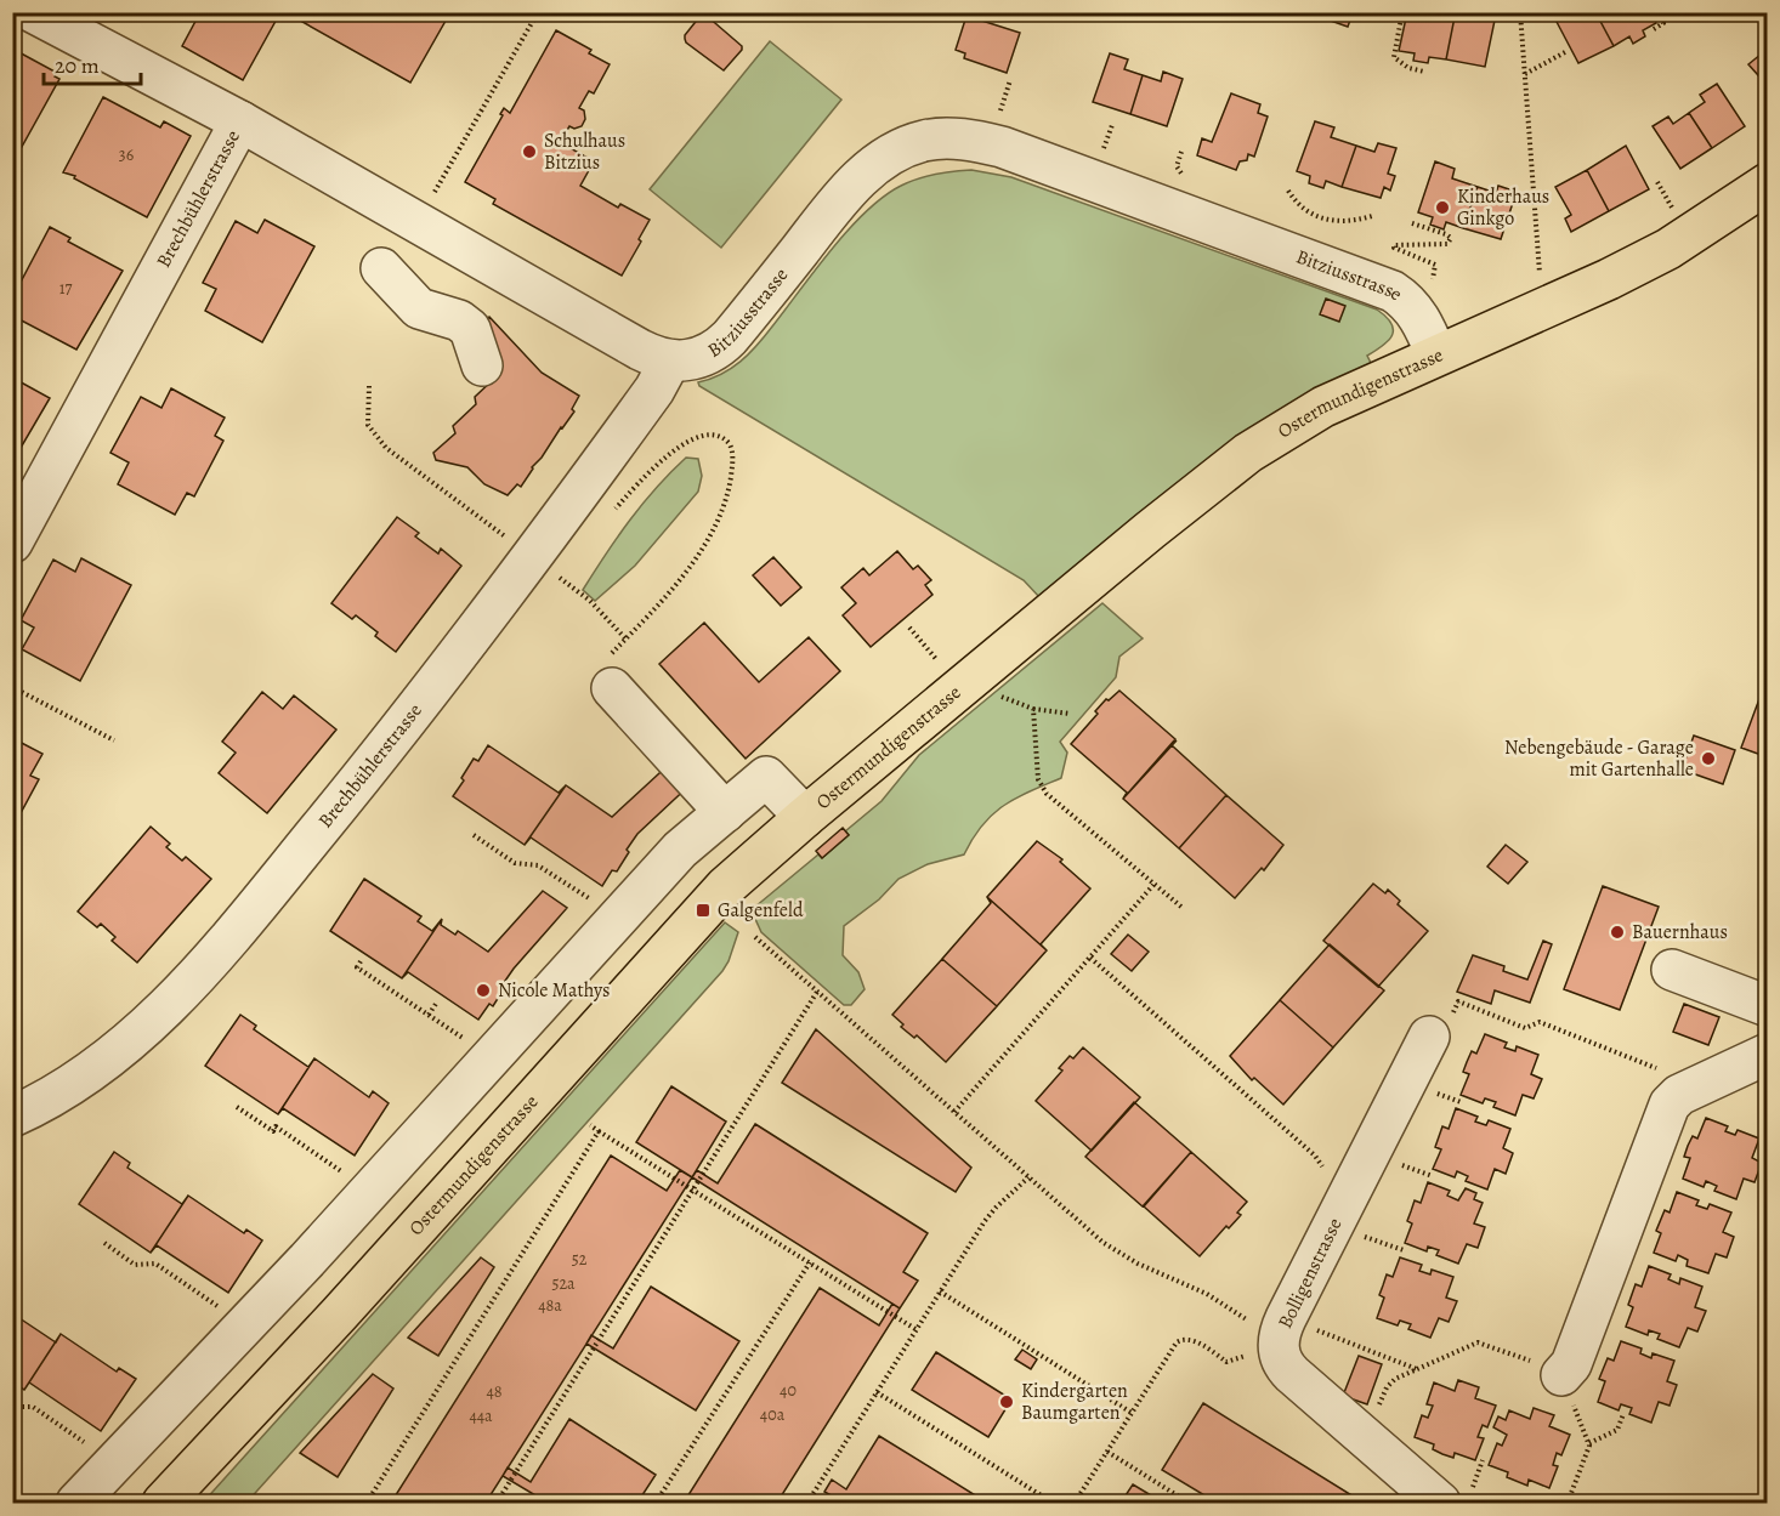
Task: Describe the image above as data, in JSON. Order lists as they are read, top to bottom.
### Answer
{
  "streets": {
    "main road": ["Ostermundigenstrasse"],
    "street": ["Brechbühlerstrasse", "Bitziusstrasse", "Bolligenstrasse"]
  },
  "crossings": [
    ["Brechbühlerstrasse", "Bitziusstrasse"],
    ["Bitziusstrasse", "Ostermundigenstrasse"]
  ],
  "places": {
    "other": [
      "Schulhaus Bitzius",
      "Kinderhaus Ginkgo",
      "Nebengebäude - Garage mit Gartenhalle",
      "Bauernhaus",
      "Nicole Mathys",
      "Kindergarten Baumgarten"
    ],
    "transit": ["Galgenfeld"]
  },
  "house_numbers": [
    "36",
    "17",
    "52",
    "52a",
    "48a",
    "40",
    "48",
    "40a",
    "44a"
  ],
  "scale_bar": "20 m"
}
